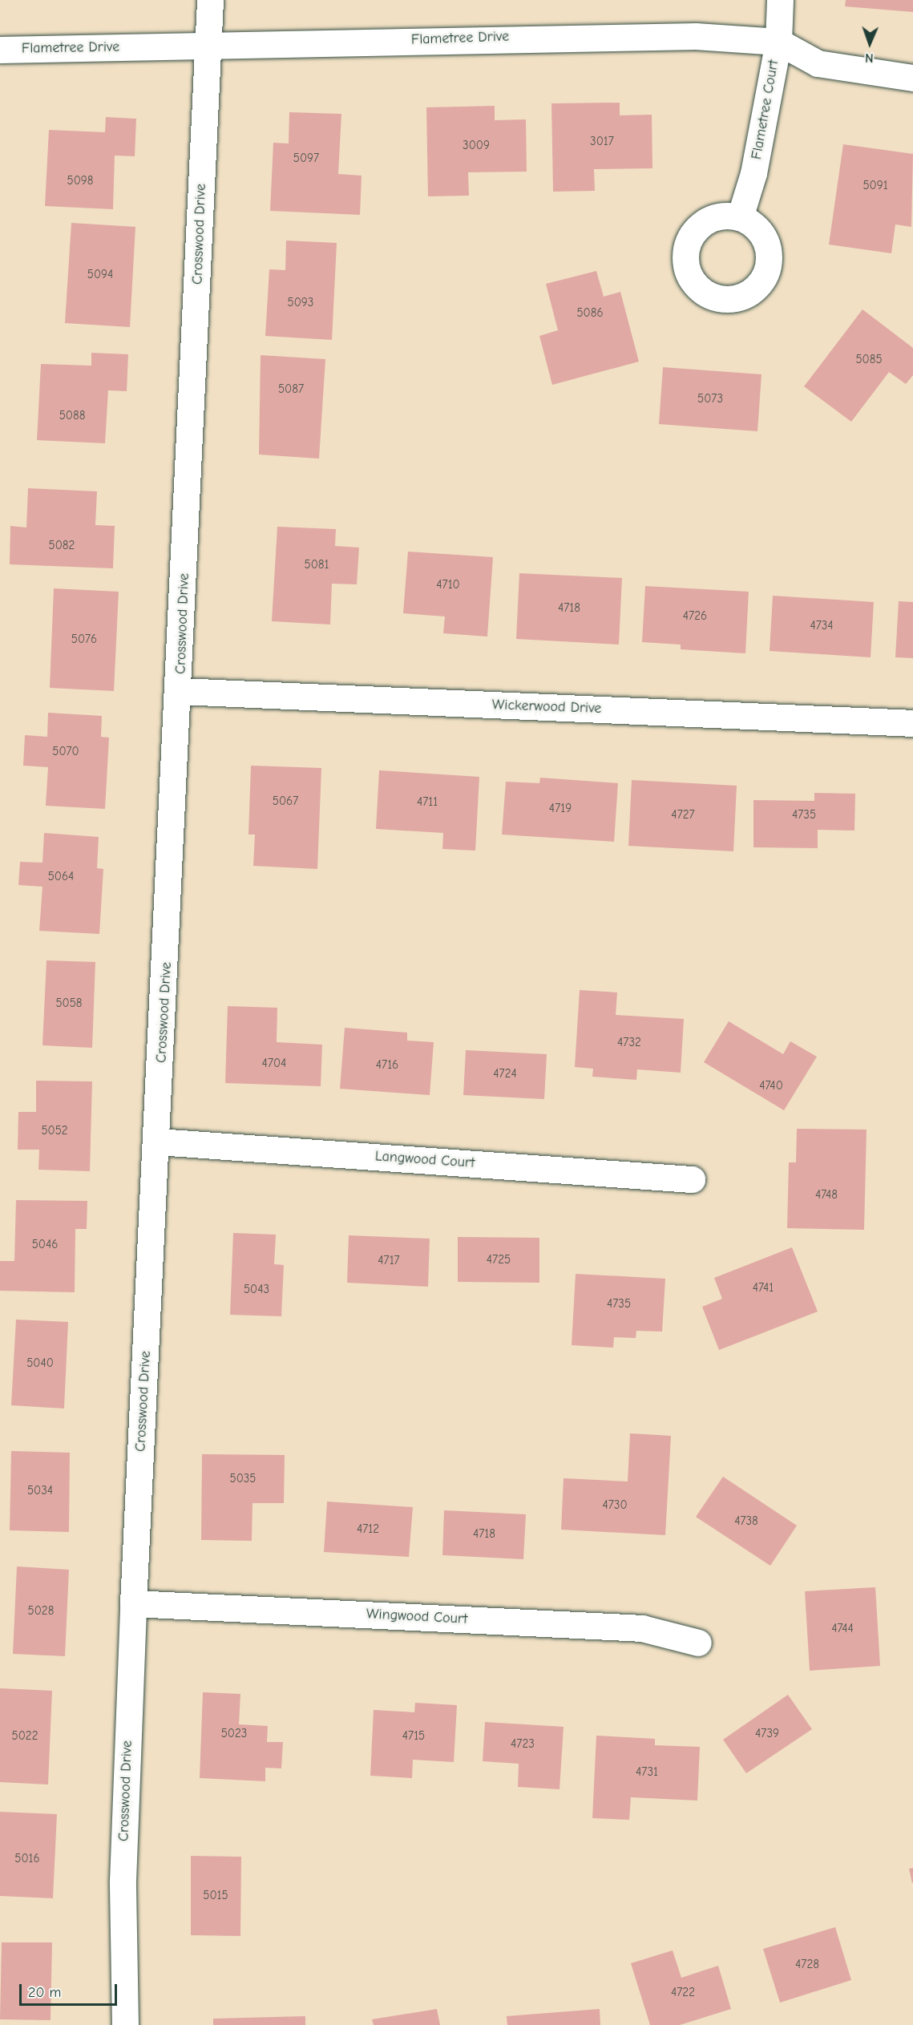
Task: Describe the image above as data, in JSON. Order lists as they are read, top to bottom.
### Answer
{
  "streets": {
    "street": [
      "Flametree Drive",
      "Flametree Court",
      "Crosswood Drive",
      "Wickerwood Drive",
      "Langwood Court",
      "Wingwood Court"
    ]
  },
  "crossings": [
    ["Flametree Drive", "Flametree Court"],
    ["Flametree Drive", "Crosswood Drive"],
    ["Crosswood Drive", "Wickerwood Drive"],
    ["Crosswood Drive", "Langwood Court"],
    ["Crosswood Drive", "Wingwood Court"]
  ],
  "house_numbers": [
    "3017",
    "3009",
    "5097",
    "5098",
    "5091",
    "5094",
    "5093",
    "5086",
    "5085",
    "5087",
    "5073",
    "5088",
    "5082",
    "5081",
    "4710",
    "4718",
    "4726",
    "4734",
    "5076",
    "5070",
    "5067",
    "4711",
    "4719",
    "4727",
    "4735",
    "5064",
    "5058",
    "4732",
    "4704",
    "4716",
    "4724",
    "4740",
    "5052",
    "4748",
    "5046",
    "4725",
    "4717",
    "4741",
    "5043",
    "4735",
    "5040",
    "5035",
    "5034",
    "4730",
    "4738",
    "4712",
    "4718",
    "5028",
    "4744",
    "5023",
    "4739",
    "5022",
    "4715",
    "4723",
    "4731",
    "5016",
    "5015",
    "4728",
    "4722"
  ],
  "scale_bar": "20 m",
  "north": "bottom"
}
